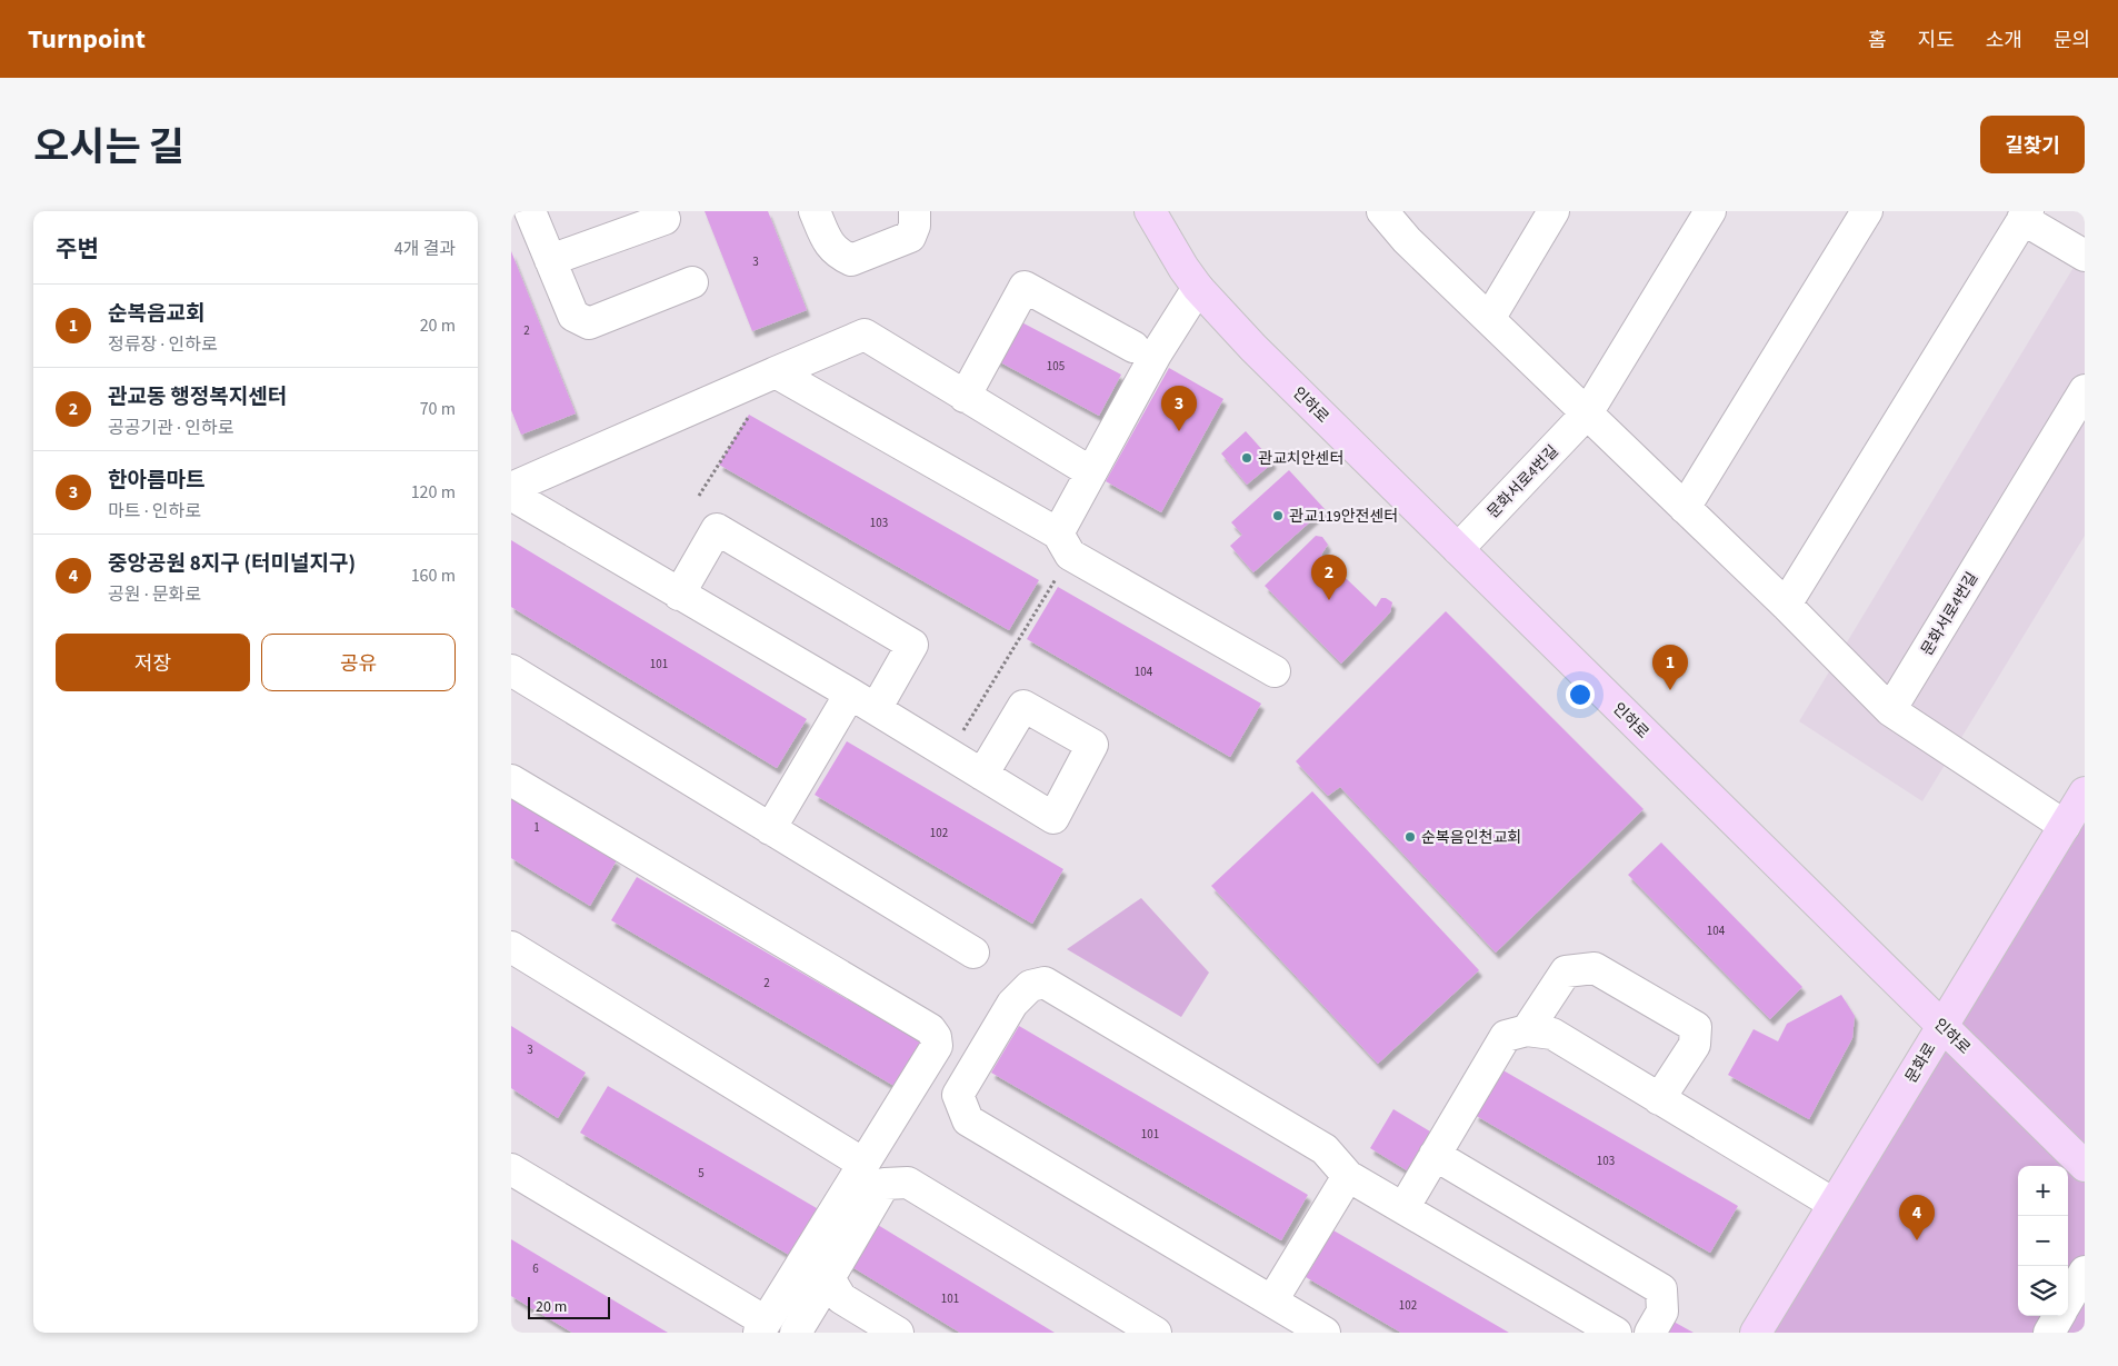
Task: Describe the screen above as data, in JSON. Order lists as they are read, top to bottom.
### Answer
{
  "streets": {
    "main road": ["인하로", "문화로"],
    "street": ["문화서로4번길"]
  },
  "crossings": [
    ["인하로", "문화서로4번길"],
    ["인하로", "문화로"]
  ],
  "places": ["관교치안센터", "관교119안전센터", "순복음인천교회"],
  "house_numbers": [
    "3",
    "2",
    "105",
    "103",
    "101",
    "104",
    "1",
    "102",
    "104",
    "2",
    "3",
    "101",
    "103",
    "5",
    "6",
    "101",
    "102"
  ],
  "scale_bar": "20 m",
  "page": {
    "header": "Turnpoint",
    "nav": [
      "홈",
      "지도",
      "소개",
      "문의"
    ],
    "title": "오시는 길",
    "buttons": [
      "길찾기",
      ["저장", "공유"]
    ],
    "heading": ["주변", "4개 결과"],
    "list": [
      {
        "mark": "1",
        "name": "순복음교회",
        "note": "정류장 · 인하로",
        "value": "20 m"
      },
      {
        "mark": "2",
        "name": "관교동 행정복지센터",
        "note": "공공기관 · 인하로",
        "value": "70 m"
      },
      {
        "mark": "3",
        "name": "한아름마트",
        "note": "마트 · 인하로",
        "value": "120 m"
      },
      {
        "mark": "4",
        "name": "중앙공원 8지구 (터미널지구)",
        "note": "공원 · 문화로",
        "value": "160 m"
      }
    ],
    "pins": [
      "3",
      "2",
      "1",
      "4"
    ],
    "map_buttons": ["+", "−"],
    "scale": "20 m"
  }
}
